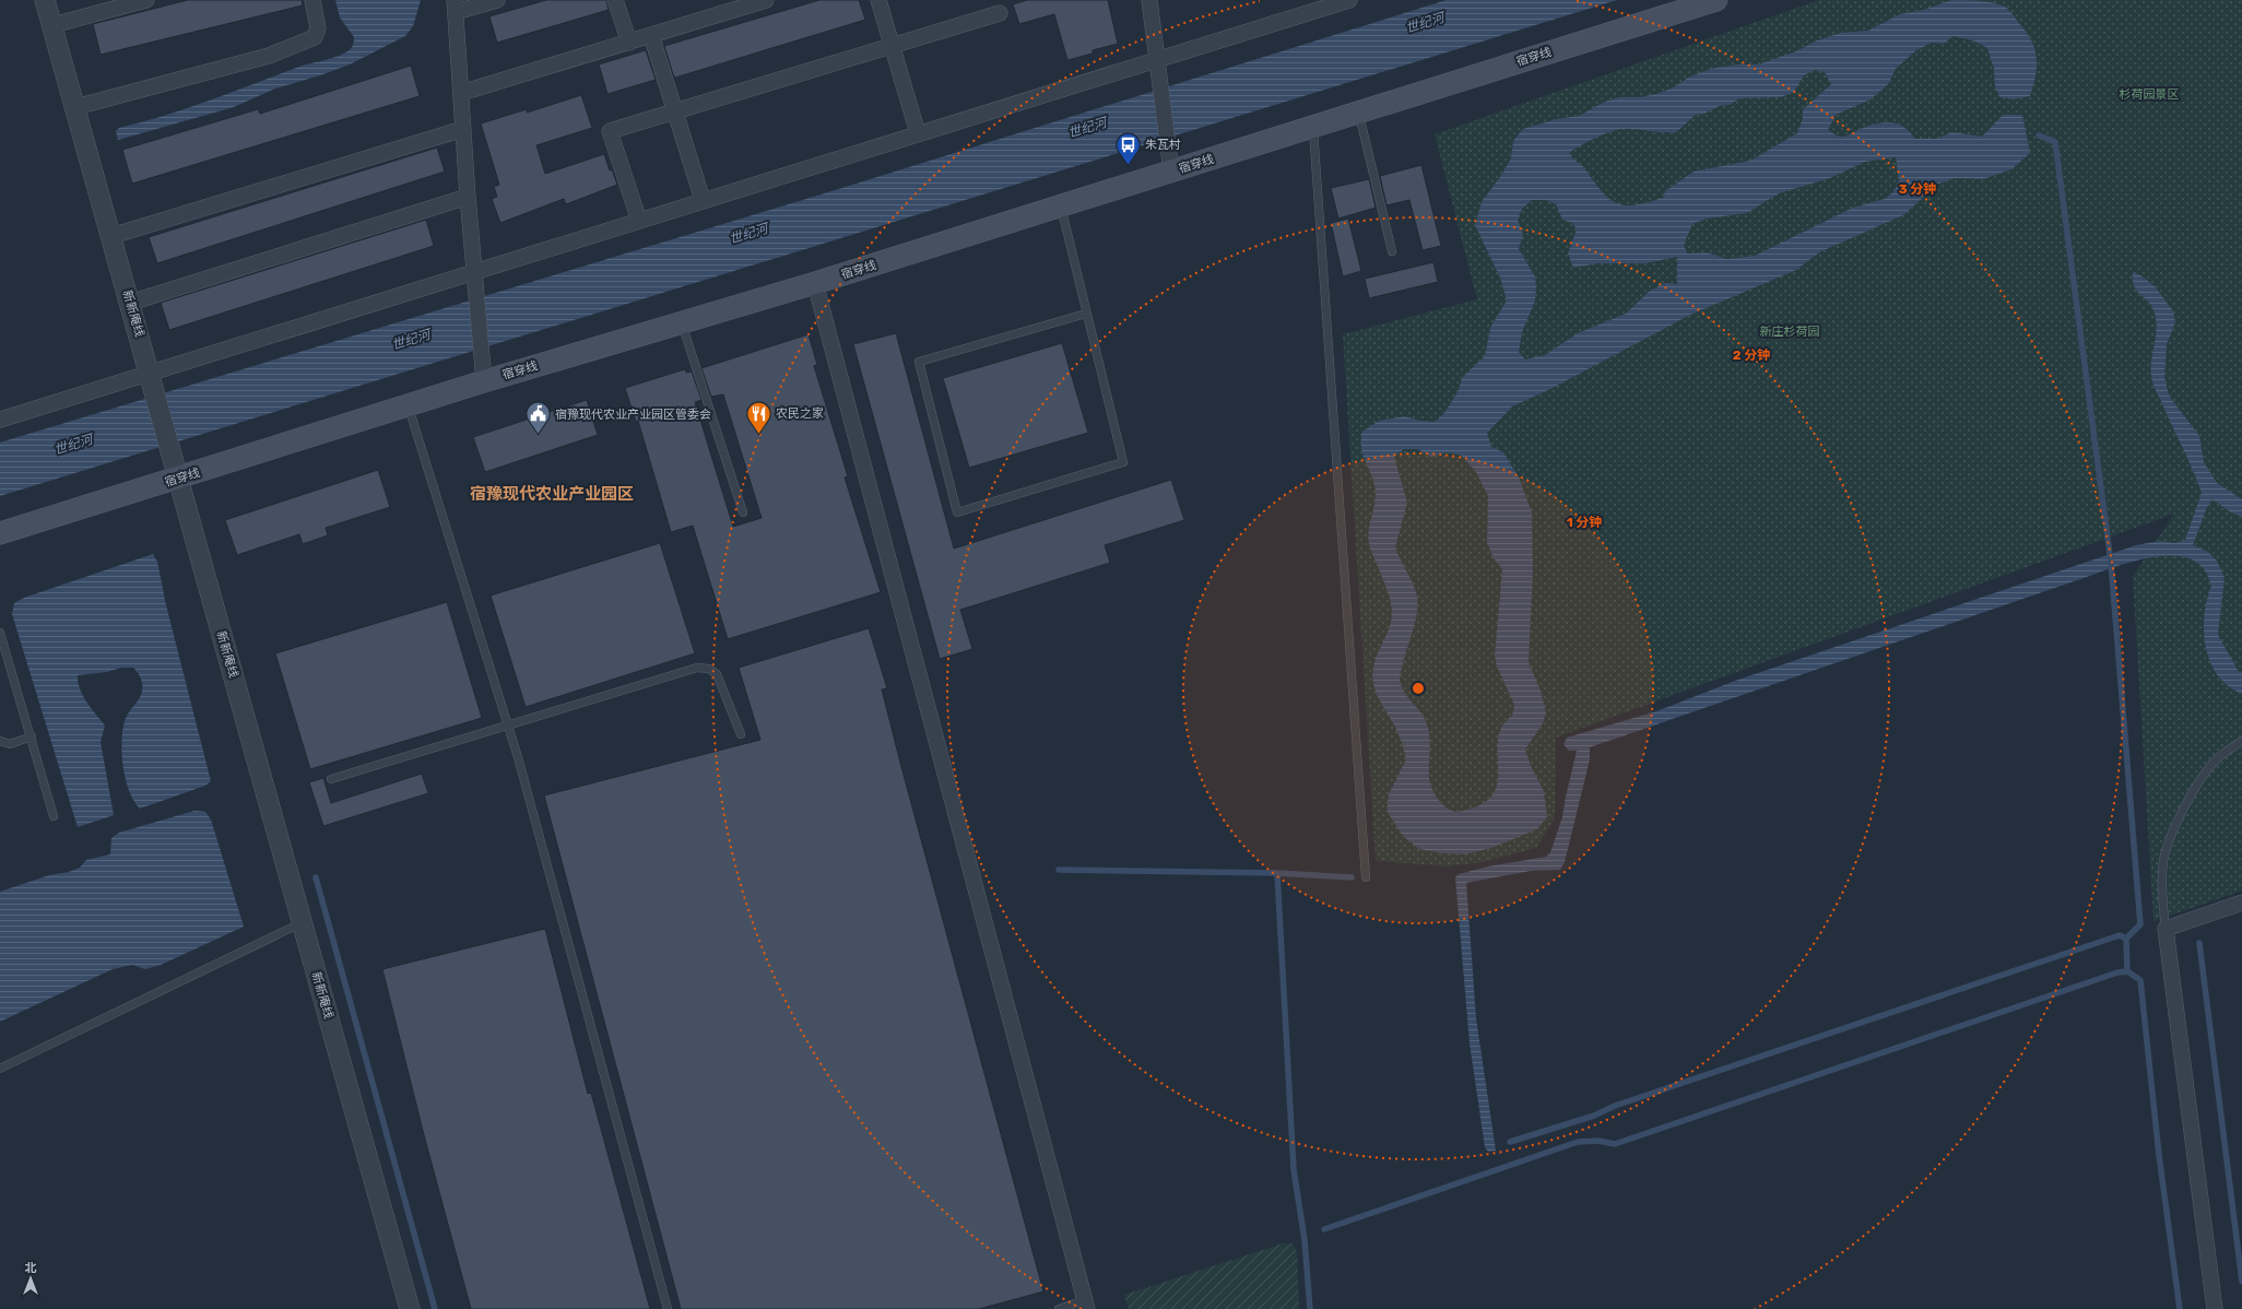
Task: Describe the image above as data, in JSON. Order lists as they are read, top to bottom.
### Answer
{
  "streets": {
    "main road": ["宿穿线"],
    "street": ["新新庵线"]
  },
  "crossings": [
    ["宿穿线", "新新庵线"]
  ],
  "districts": ["宿豫现代农业产业园区"],
  "water": ["世纪河"],
  "parks": ["杉荷园景区", "新庄杉荷园"],
  "places": {
    "bus stop": ["朱瓦村"],
    "restaurant": ["农民之家"],
    "public building": ["宿豫现代农业产业园区管委会"]
  },
  "north": "top",
  "rings": ["3 分钟", "2 分钟", "1 分钟"]
}
